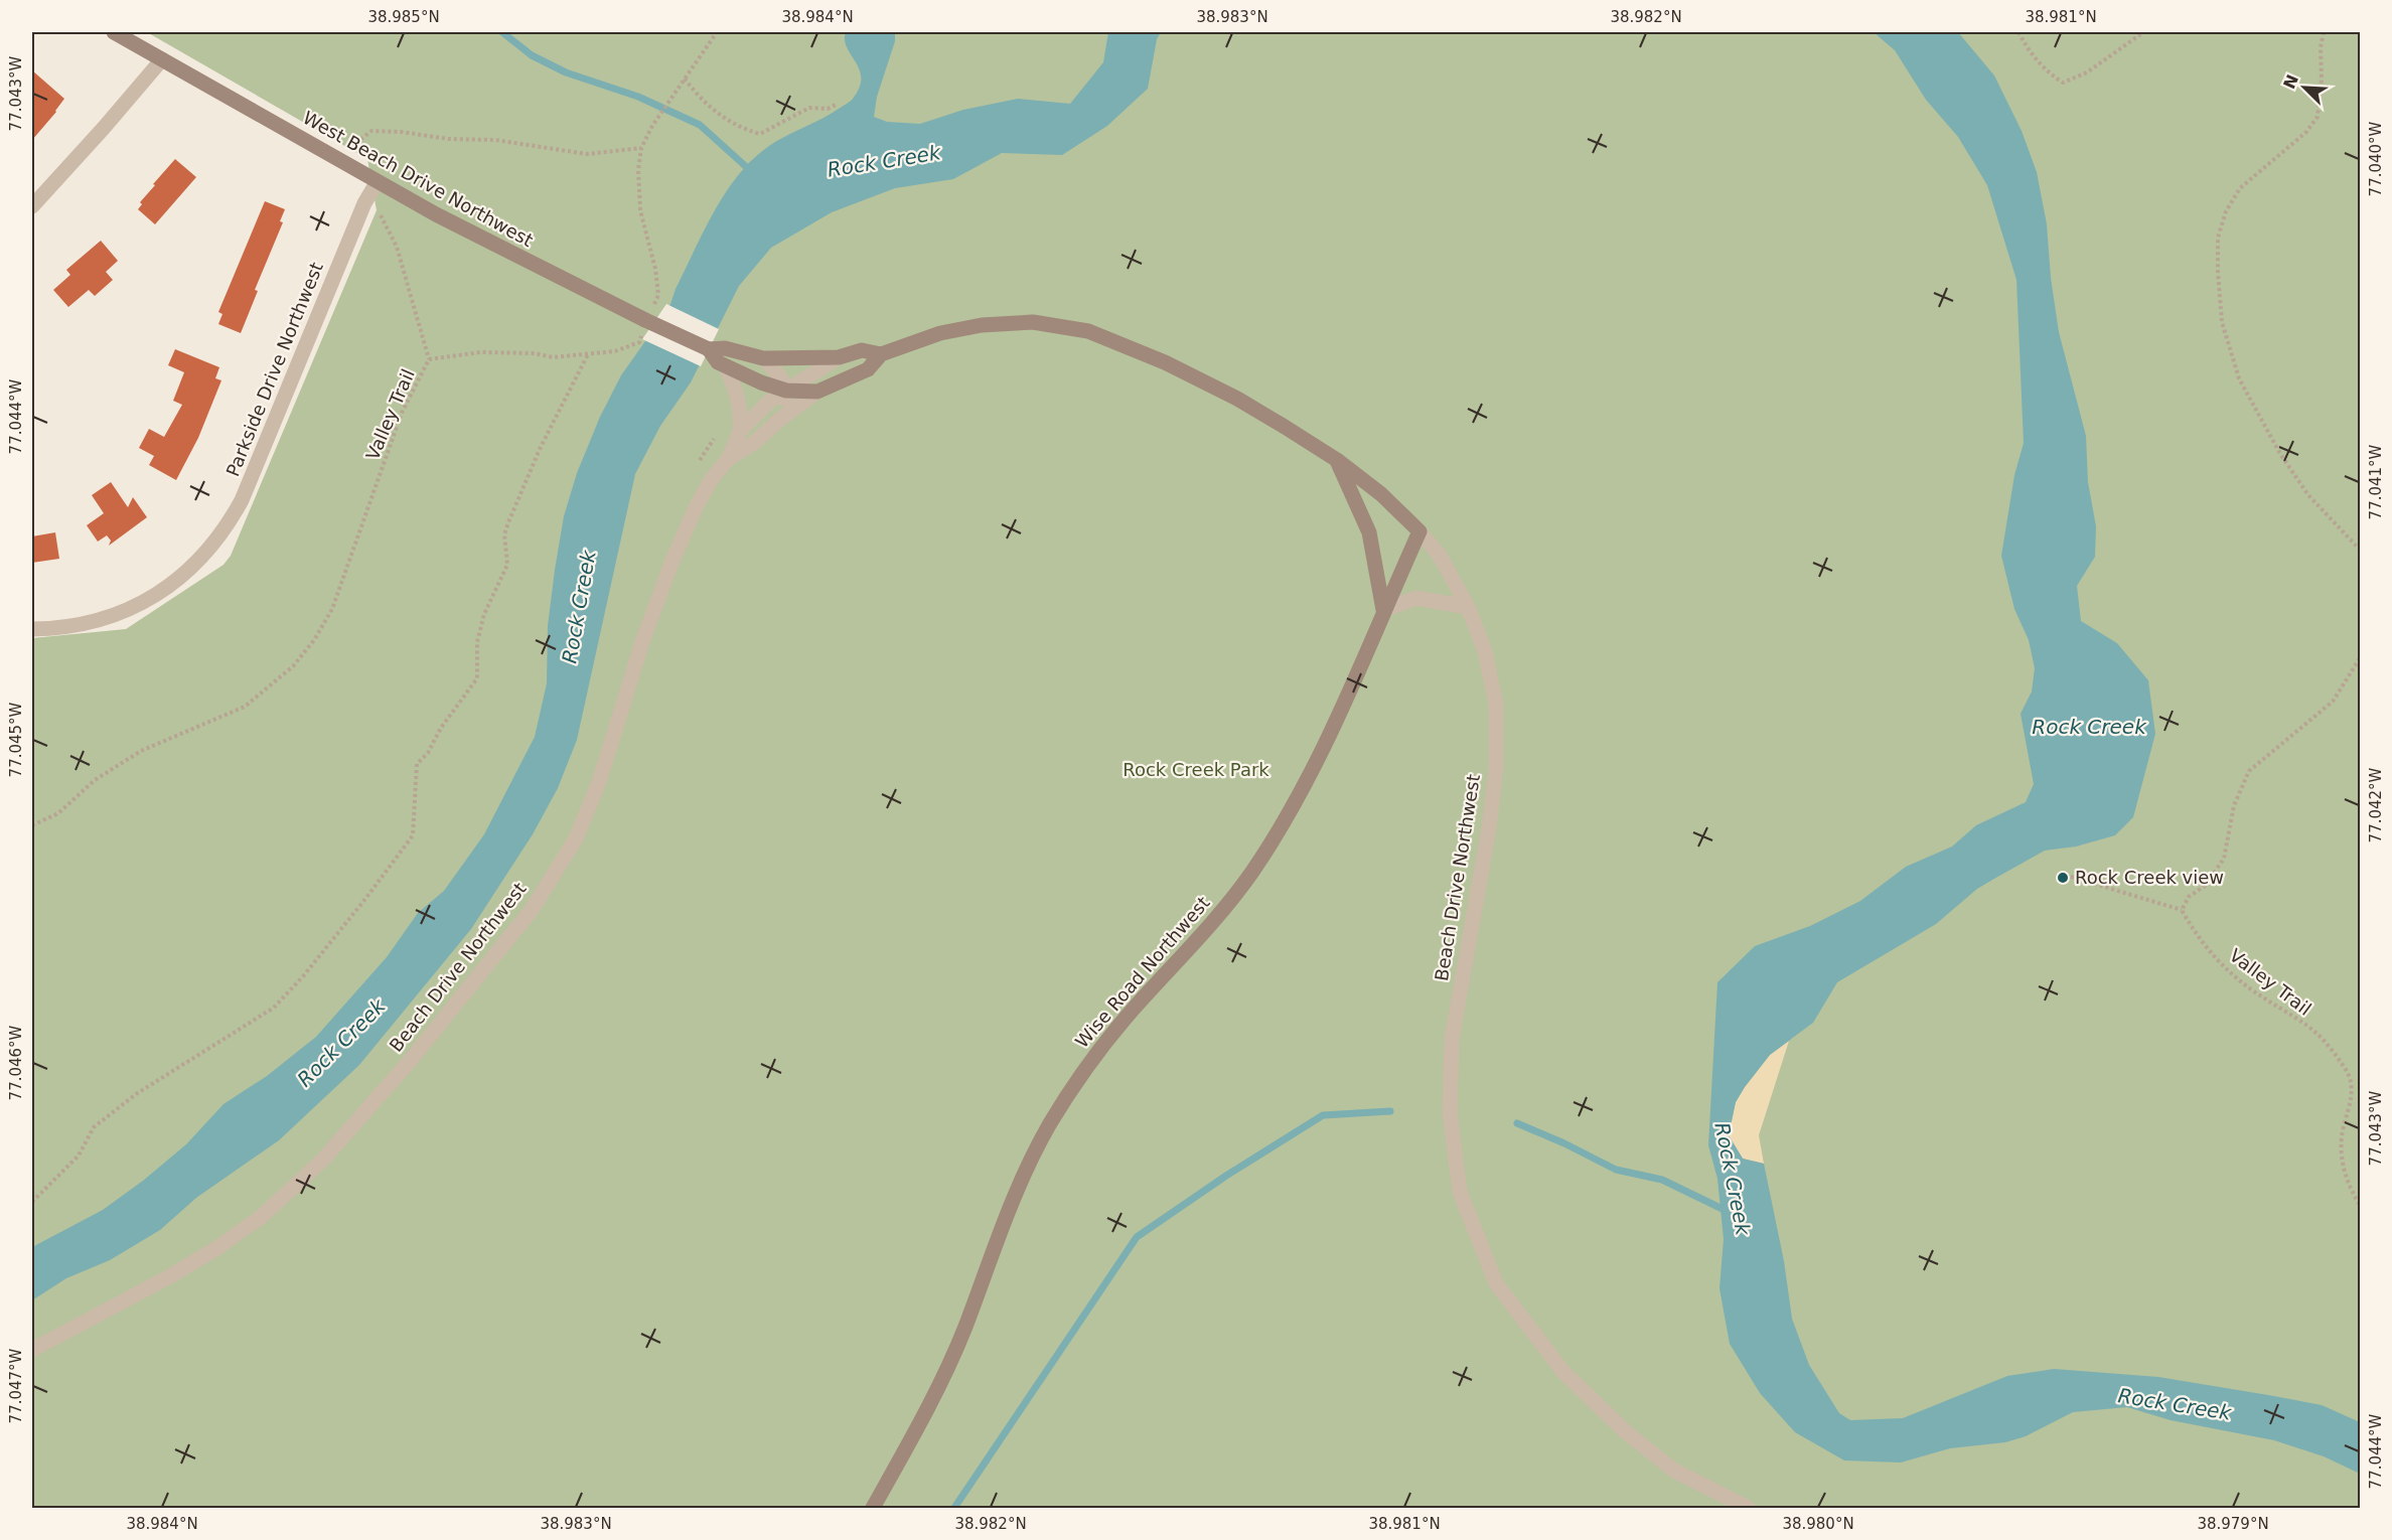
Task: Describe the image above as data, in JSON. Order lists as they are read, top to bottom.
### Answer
{
  "streets": {
    "street": [
      "West Beach Drive Northwest",
      "Parkside Drive Northwest",
      "Beach Drive Northwest",
      "Wise Road Northwest"
    ],
    "path": ["Valley Trail"]
  },
  "crossings": [
    ["West Beach Drive Northwest", "Parkside Drive Northwest"],
    ["West Beach Drive Northwest", "Valley Trail"],
    ["West Beach Drive Northwest", "Beach Drive Northwest"],
    ["Beach Drive Northwest", "Wise Road Northwest"]
  ],
  "water": ["Rock Creek"],
  "parks": ["Rock Creek Park"],
  "places": ["Rock Creek view"],
  "north": "top left",
  "coordinates": [
    "38.985°N",
    "38.984°N",
    "38.983°N",
    "38.982°N",
    "38.981°N",
    "77.043°W",
    "77.040°W",
    "77.044°W",
    "77.041°W",
    "77.045°W",
    "77.042°W",
    "77.046°W",
    "77.047°W",
    "38.980°N",
    "38.979°N"
  ]
}
